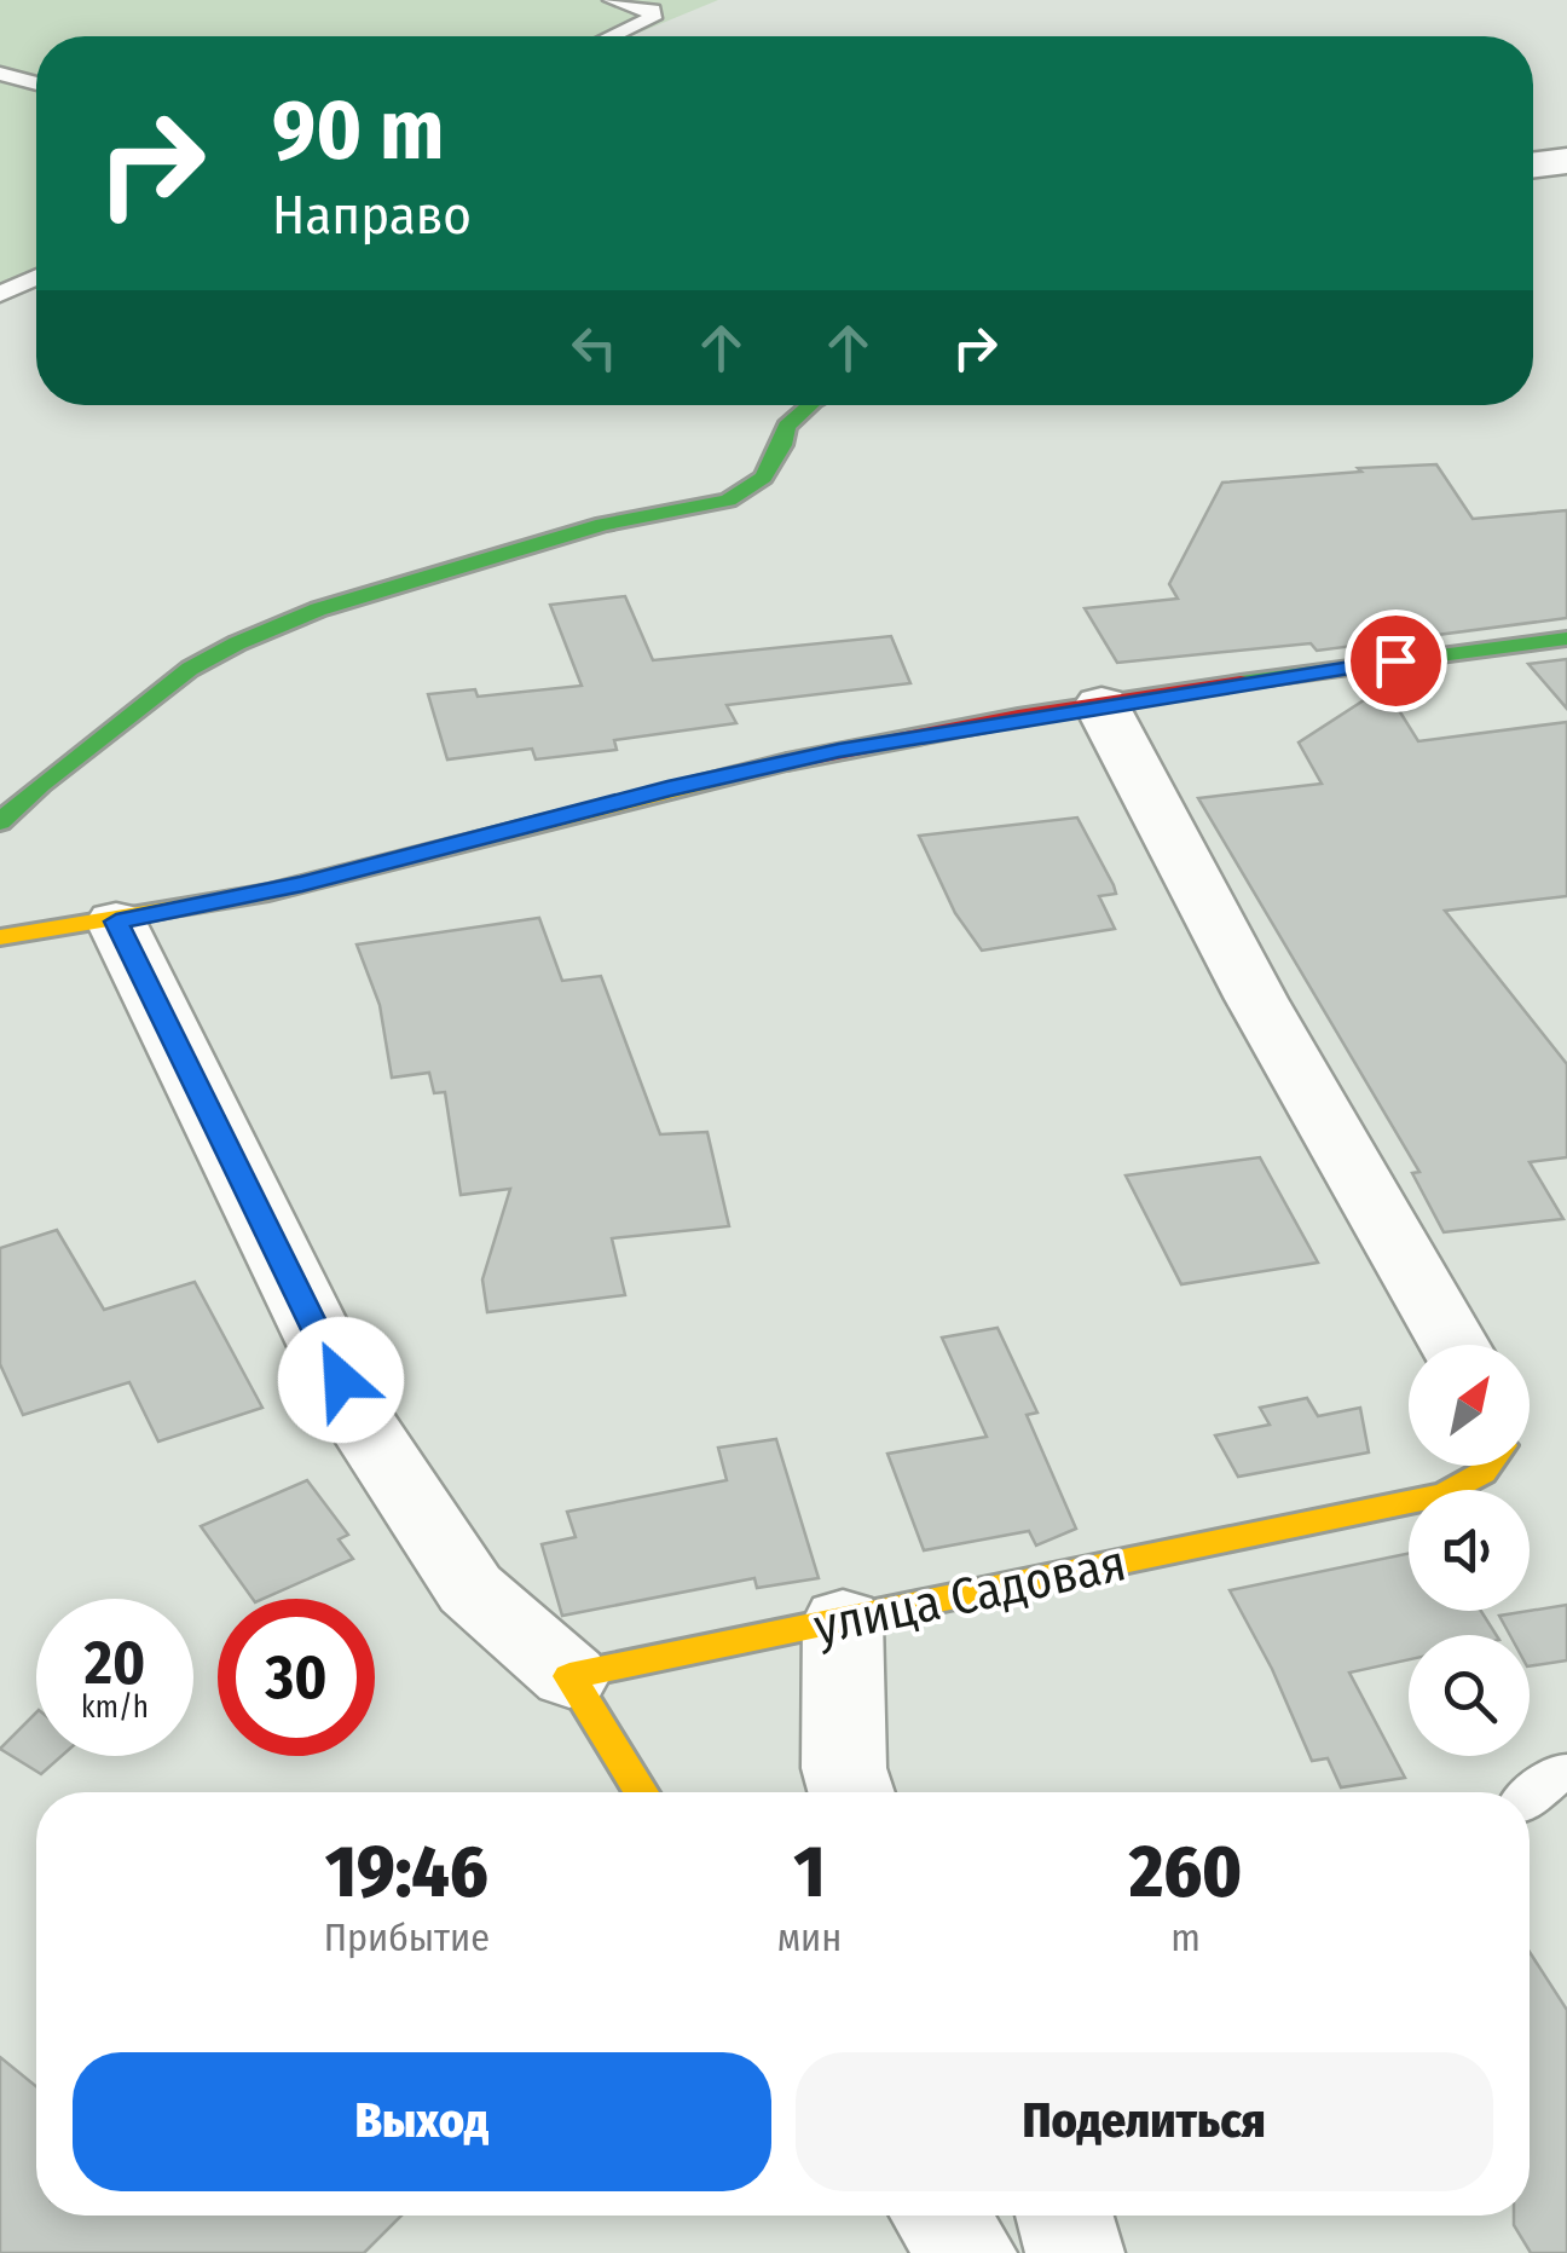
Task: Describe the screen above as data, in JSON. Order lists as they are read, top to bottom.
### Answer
{
  "streets": {
    "street": ["улица Садовая"]
  },
  "north": "top right",
  "page": {
    "turn": ["90 m", "Направо"],
    "speed": "20 km/h",
    "limit": "30",
    "eta": [
      "19:46",
      "Прибытие",
      "1",
      "мин",
      "260",
      "m"
    ],
    "buttons": ["Выход", "Поделиться"]
  }
}
